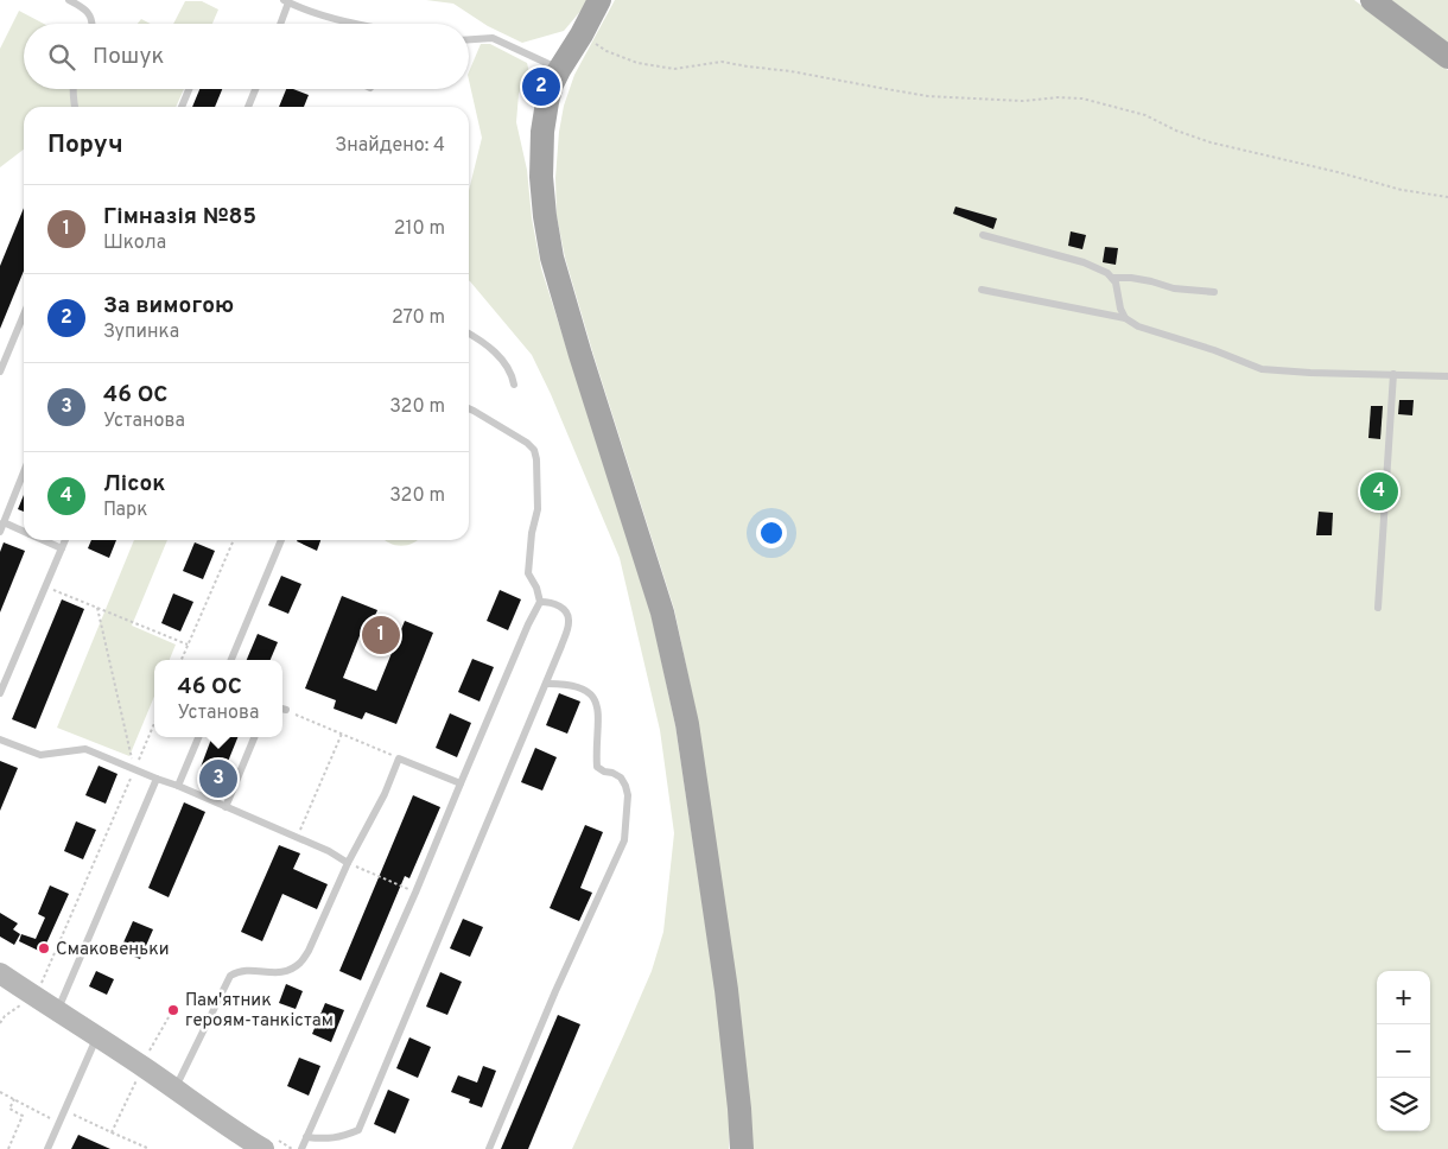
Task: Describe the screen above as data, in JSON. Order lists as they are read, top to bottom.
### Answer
{
  "places": ["Смаковеньки", "Пам'ятник героям-танкістам"],
  "page": {
    "search": "Пошук",
    "pins": [
      "2",
      "4",
      "1",
      "3"
    ],
    "heading": ["Поруч", "Знайдено: 4"],
    "list": [
      {
        "mark": "1",
        "name": "Гімназія №85",
        "note": "Школа",
        "value": "210 m"
      },
      {
        "mark": "2",
        "name": "За вимогою",
        "note": "Зупинка",
        "value": "270 m"
      },
      {
        "mark": "3",
        "name": "46 ОС",
        "note": "Установа",
        "value": "320 m"
      },
      {
        "mark": "4",
        "name": "Лісок",
        "note": "Парк",
        "value": "320 m"
      }
    ],
    "popup": ["46 ОС", "Установа"],
    "map_buttons": ["+", "−"]
  }
}
